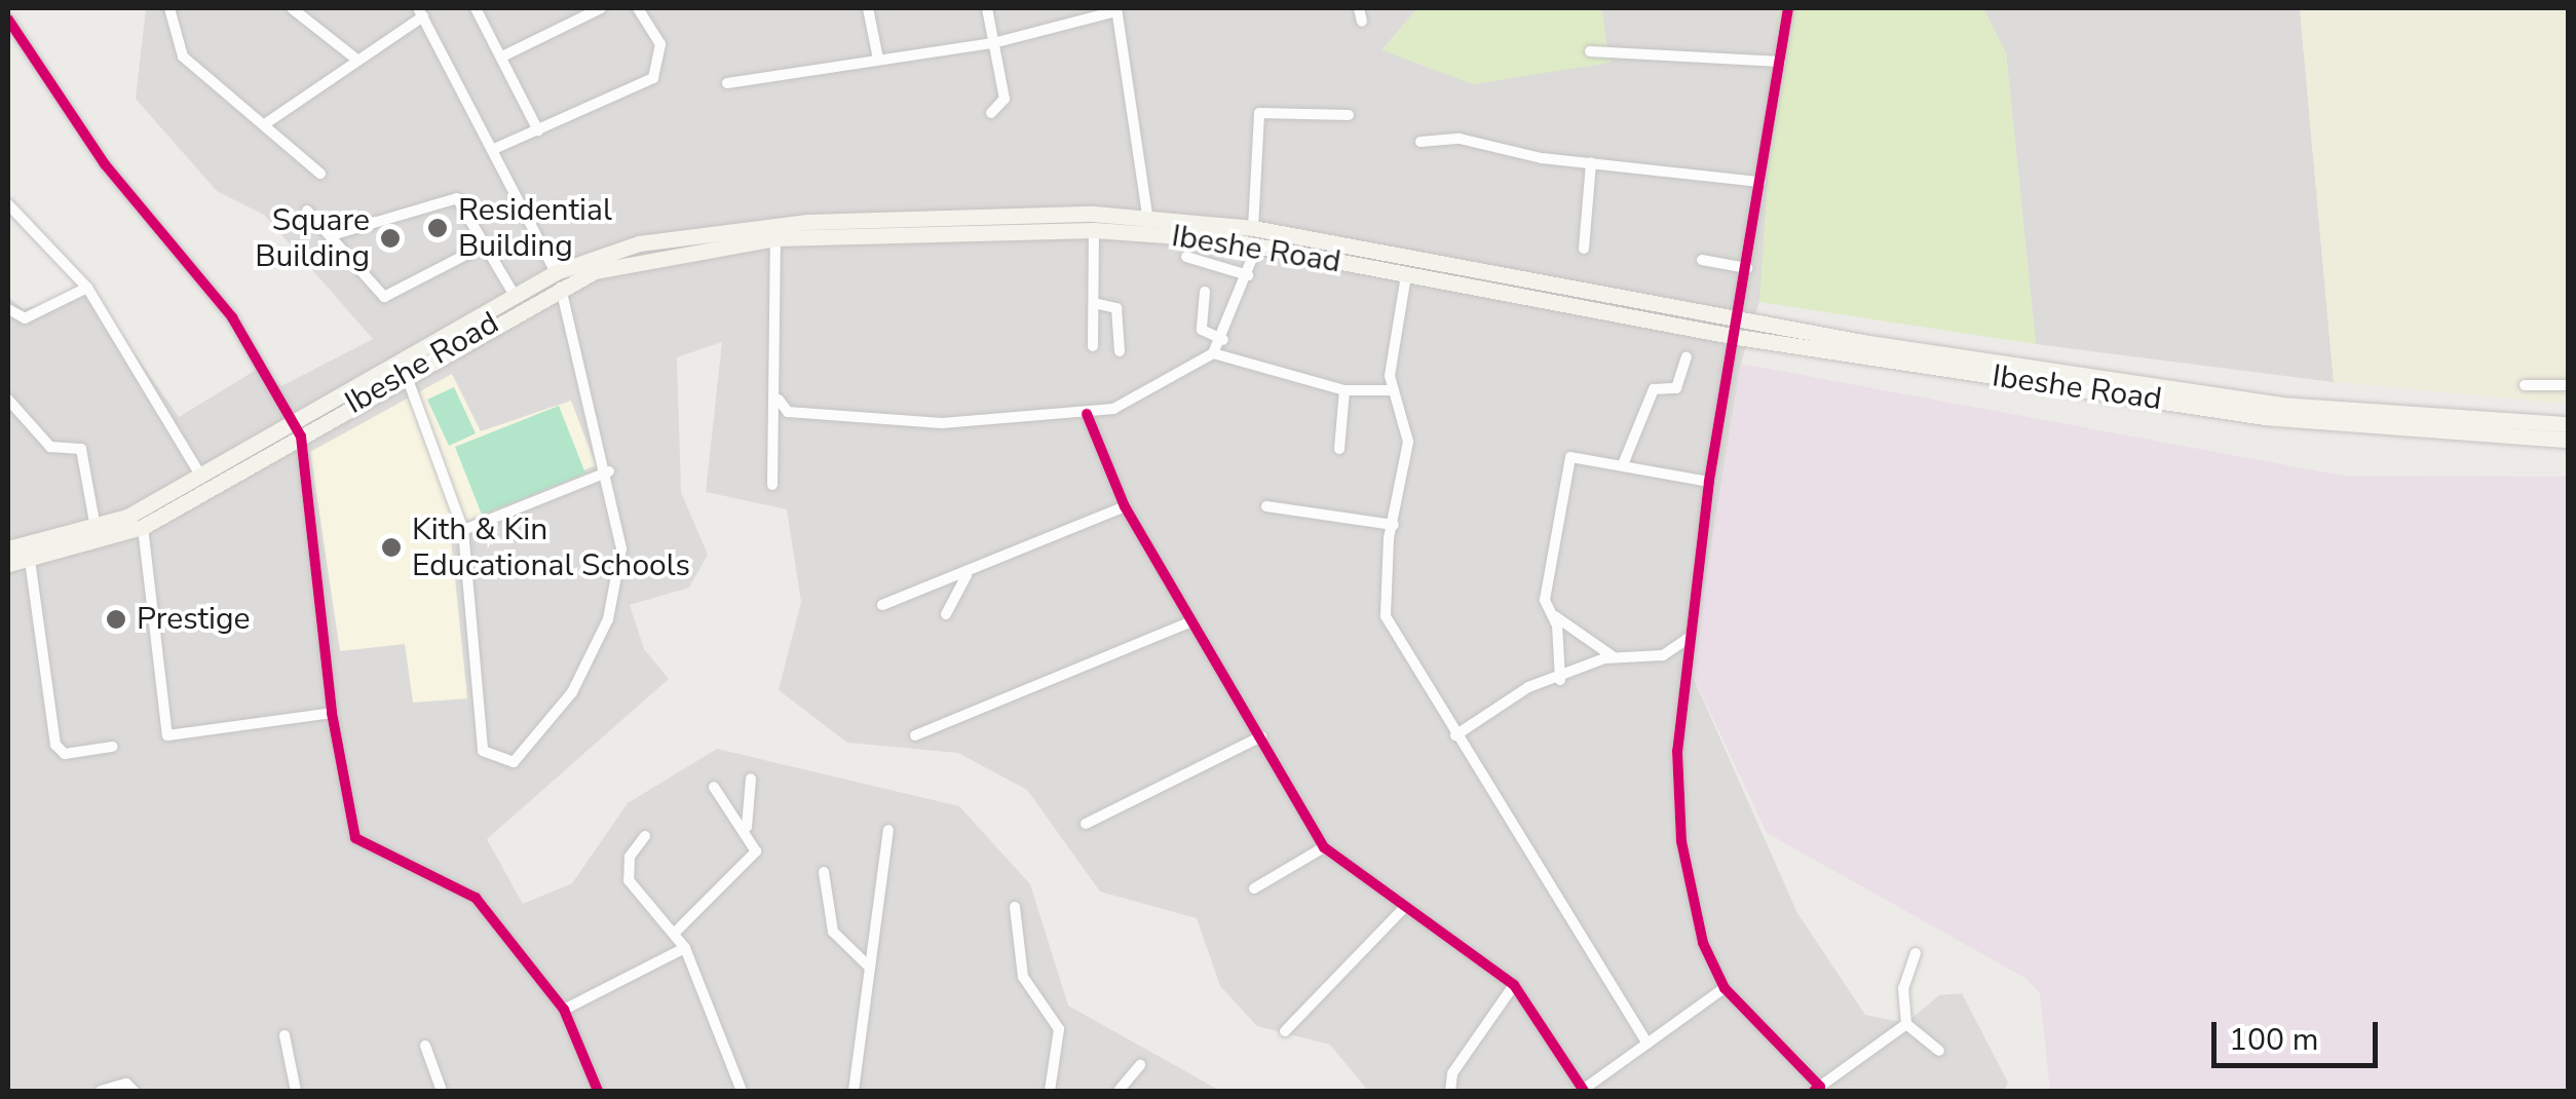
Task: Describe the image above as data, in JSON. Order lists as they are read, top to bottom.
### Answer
{
  "streets": {
    "main road": ["Ibeshe Road"]
  },
  "places": [
    "Residential Building",
    "Square Building",
    "Kith & Kin Educational Schools",
    "Prestige"
  ],
  "scale_bar": "100 m"
}
